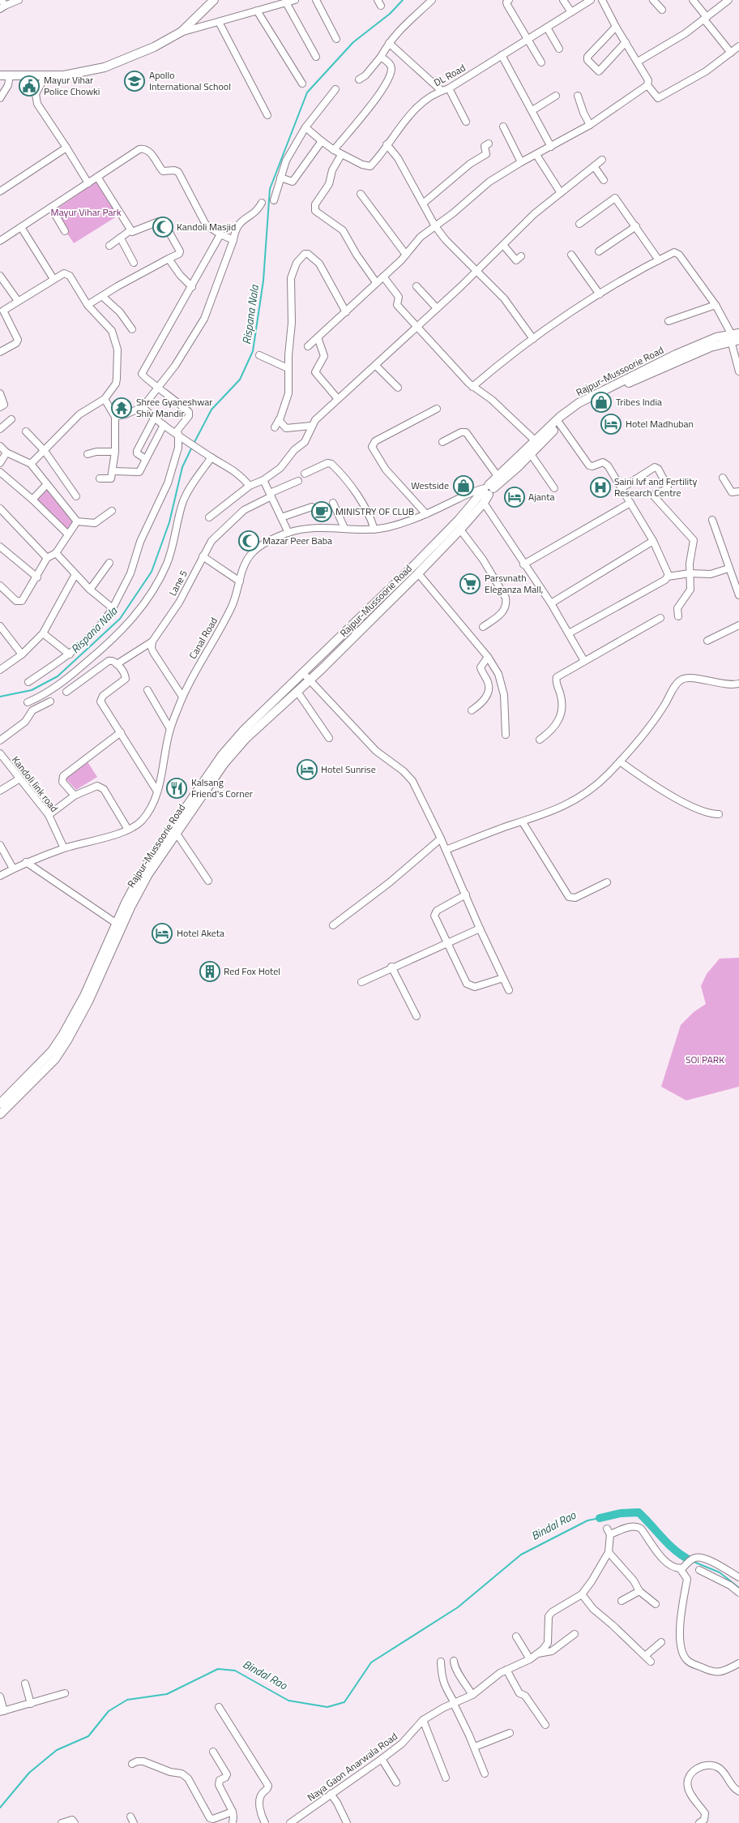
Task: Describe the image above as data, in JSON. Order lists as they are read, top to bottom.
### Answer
{
  "streets": {
    "main road": ["Rajpur-Mussoorie Road"],
    "street": [
      "DL Road",
      "Lane 5",
      "Canal Road",
      "Kandoli link road",
      "Naya Gaon Anarwala Road"
    ]
  },
  "crossings": [
    ["Rajpur-Mussoorie Road", "Canal Road"],
    ["Canal Road", "Kandoli link road"]
  ],
  "water": ["Rispana Nala", "Bindal Rao"],
  "parks": ["Mayur Vihar Park", "SOI PARK"],
  "places": {
    "school or university": ["Apollo International School"],
    "public building": ["Mayur Vihar Police Chowki"],
    "mosque": ["Kandoli Masjid", "Mazar Peer Baba"],
    "shop": ["Tribes India", "Westside"],
    "temple": ["Shree Gyaneshwar Shiv Mandir"],
    "hotel": [
      "Hotel Madhuban",
      "Ajanta",
      "Hotel Sunrise",
      "Hotel Aketa"
    ],
    "hospital": ["Saini Ivf and Fertility Research Centre"],
    "cafe": ["MINISTRY OF CLUB"],
    "supermarket": ["Parsvnath Eleganza Mall,"],
    "restaurant": ["Kalsang Friend's Corner"],
    "building": ["Red Fox Hotel"]
  }
}
